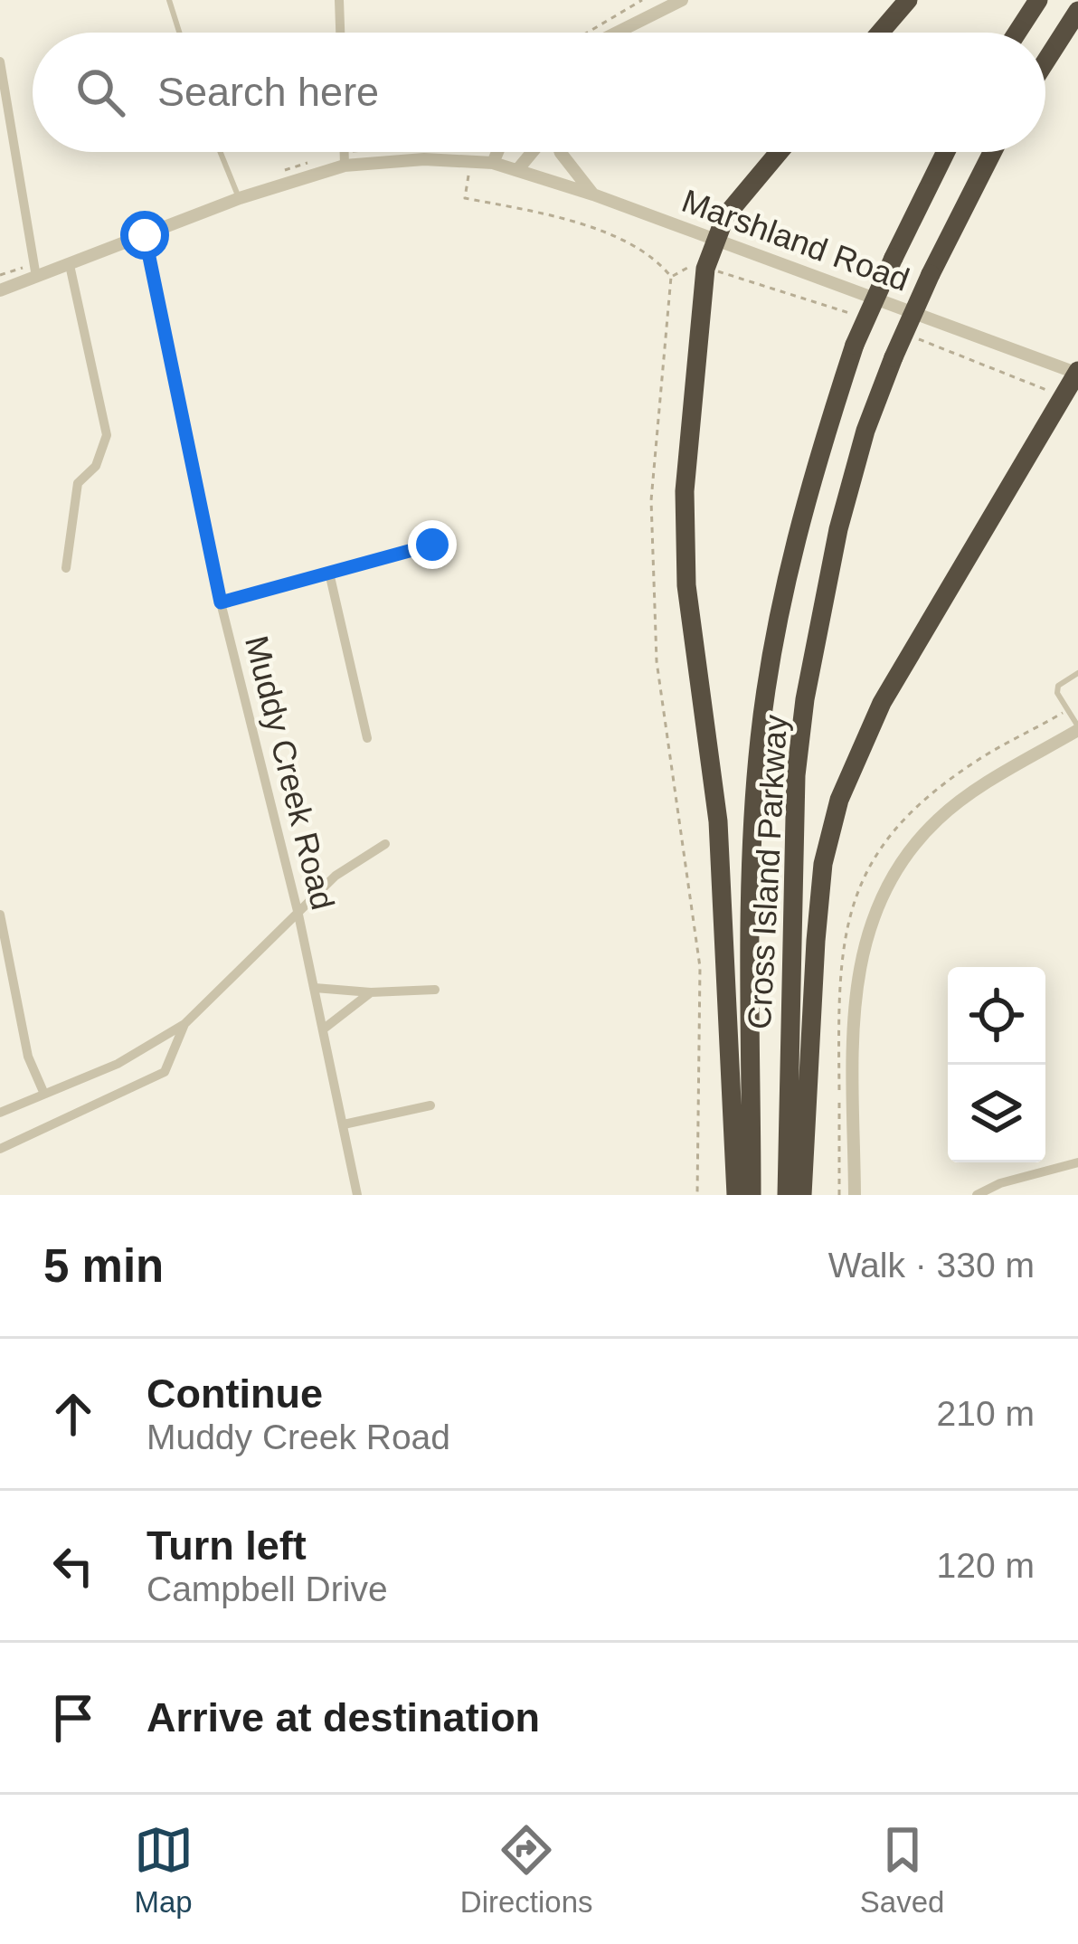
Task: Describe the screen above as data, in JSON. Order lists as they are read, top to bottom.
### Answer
{
  "streets": {
    "highway": ["Cross Island Parkway"],
    "street": ["Marshland Road", "Muddy Creek Road"]
  },
  "crossings": [
    ["Marshland Road", "Muddy Creek Road"]
  ],
  "page": {
    "search": "Search here",
    "heading": ["5 min", "Walk · 330 m"],
    "list": [
      ["Continue", "Muddy Creek Road", "210 m"],
      ["Turn left", "Campbell Drive", "120 m"],
      "Arrive at destination"
    ],
    "nav": ["Map", "Directions", "Saved"]
  }
}
